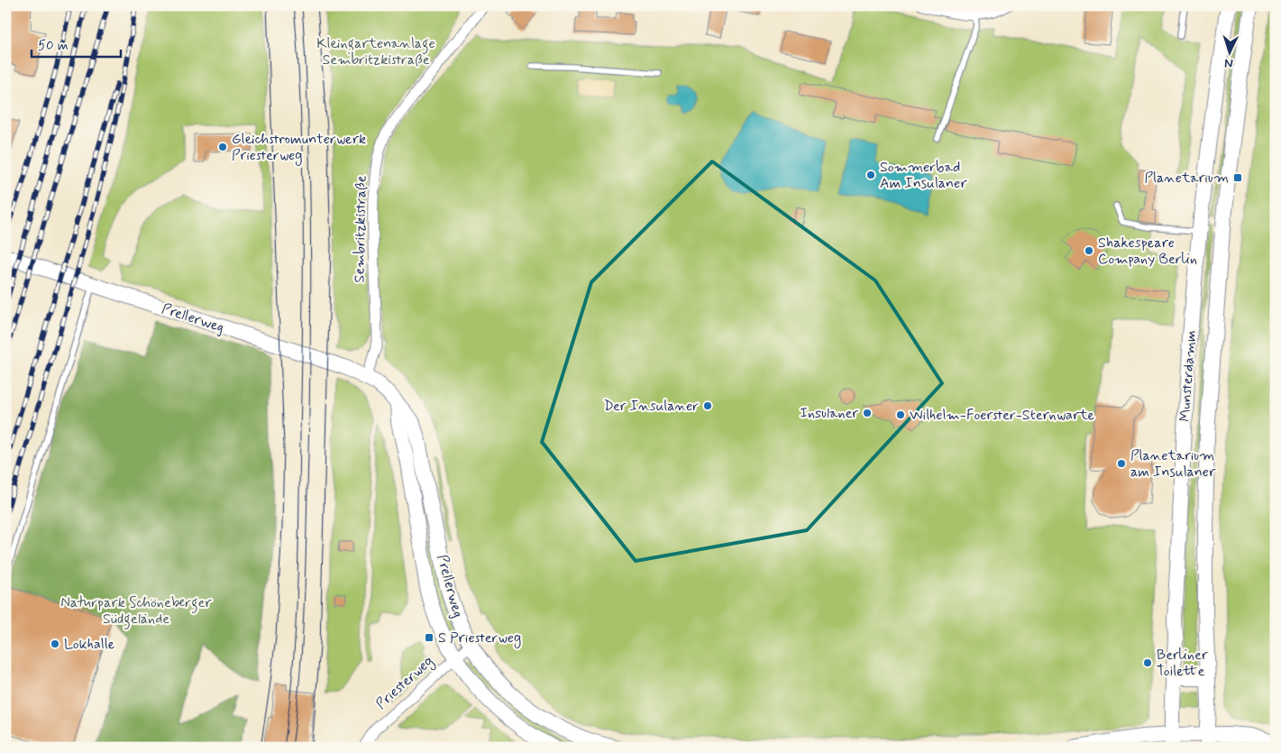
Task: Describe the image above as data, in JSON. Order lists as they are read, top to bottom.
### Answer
{
  "streets": {
    "main road": ["Prellerweg", "Munsterdamm"],
    "street": ["Sembritzkistraße", "Priesterweg"]
  },
  "crossings": [
    ["Sembritzkistraße", "Prellerweg"],
    ["Prellerweg", "Priesterweg"]
  ],
  "parks": ["Kleingartenanlage Sembritzkistraße", "Naturpark Schöneberger Südgelände"],
  "places": {
    "other": [
      "Gleichstromunterwerk Priesterweg",
      "Sommerbad Am Insulaner",
      "Shakespeare Company Berlin",
      "Der Insulaner",
      "Insulaner",
      "Wilhelm-Foerster-Sternwarte",
      "Planetarium am Insulaner",
      "Lokhalle",
      "Berliner Toilette"
    ],
    "transit": ["Planetarium", "S Priesterweg"]
  },
  "scale_bar": "50 m",
  "north": "bottom"
}
